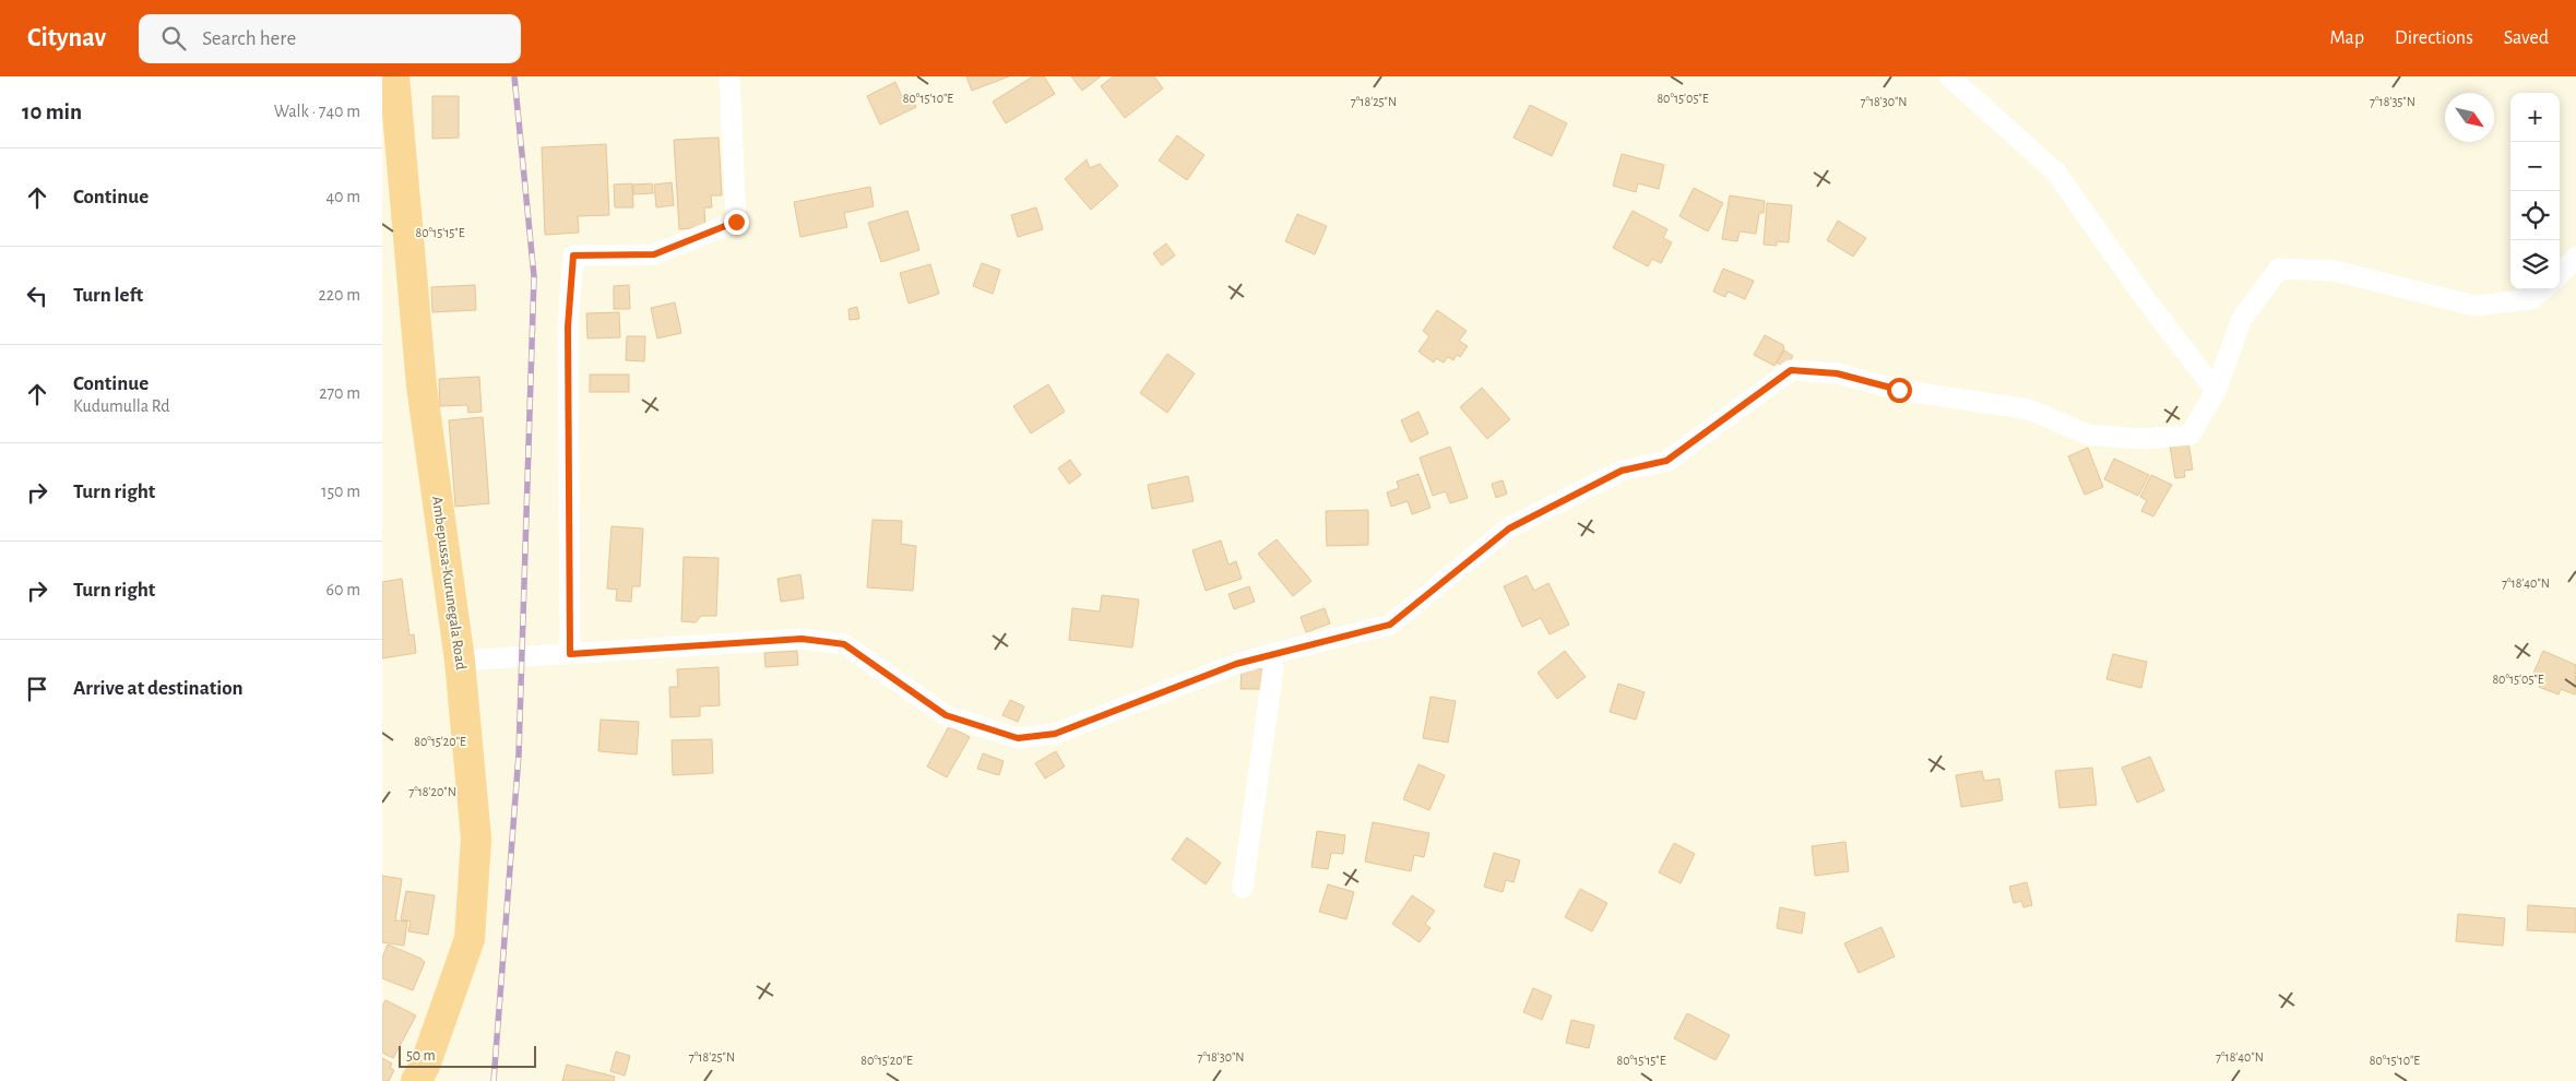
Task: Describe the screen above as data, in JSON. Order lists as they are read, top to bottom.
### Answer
{
  "streets": {
    "highway": ["Ambepussa-Kurunegala Road"]
  },
  "scale_bar": "50 m",
  "north": "bottom right",
  "page": {
    "header": "Citynav",
    "search": "Search here",
    "nav": ["Map", "Directions", "Saved"],
    "heading": ["10 min", "Walk · 740 m"],
    "map_buttons": ["+", "−"],
    "list": [
      ["Continue", "40 m"],
      ["Turn left", "220 m"],
      ["Continue", "Kudumulla Rd", "270 m"],
      ["Turn right", "150 m"],
      ["Turn right", "60 m"],
      "Arrive at destination"
    ],
    "scale": "50 m"
  },
  "coordinates": [
    "80°15'10\"E",
    "80°15'05\"E",
    "7°18'25\"N",
    "7°18'30\"N",
    "7°18'35\"N",
    "80°15'15\"E",
    "7°18'40\"N",
    "80°15'20\"E",
    "7°18'20\"N"
  ]
}
